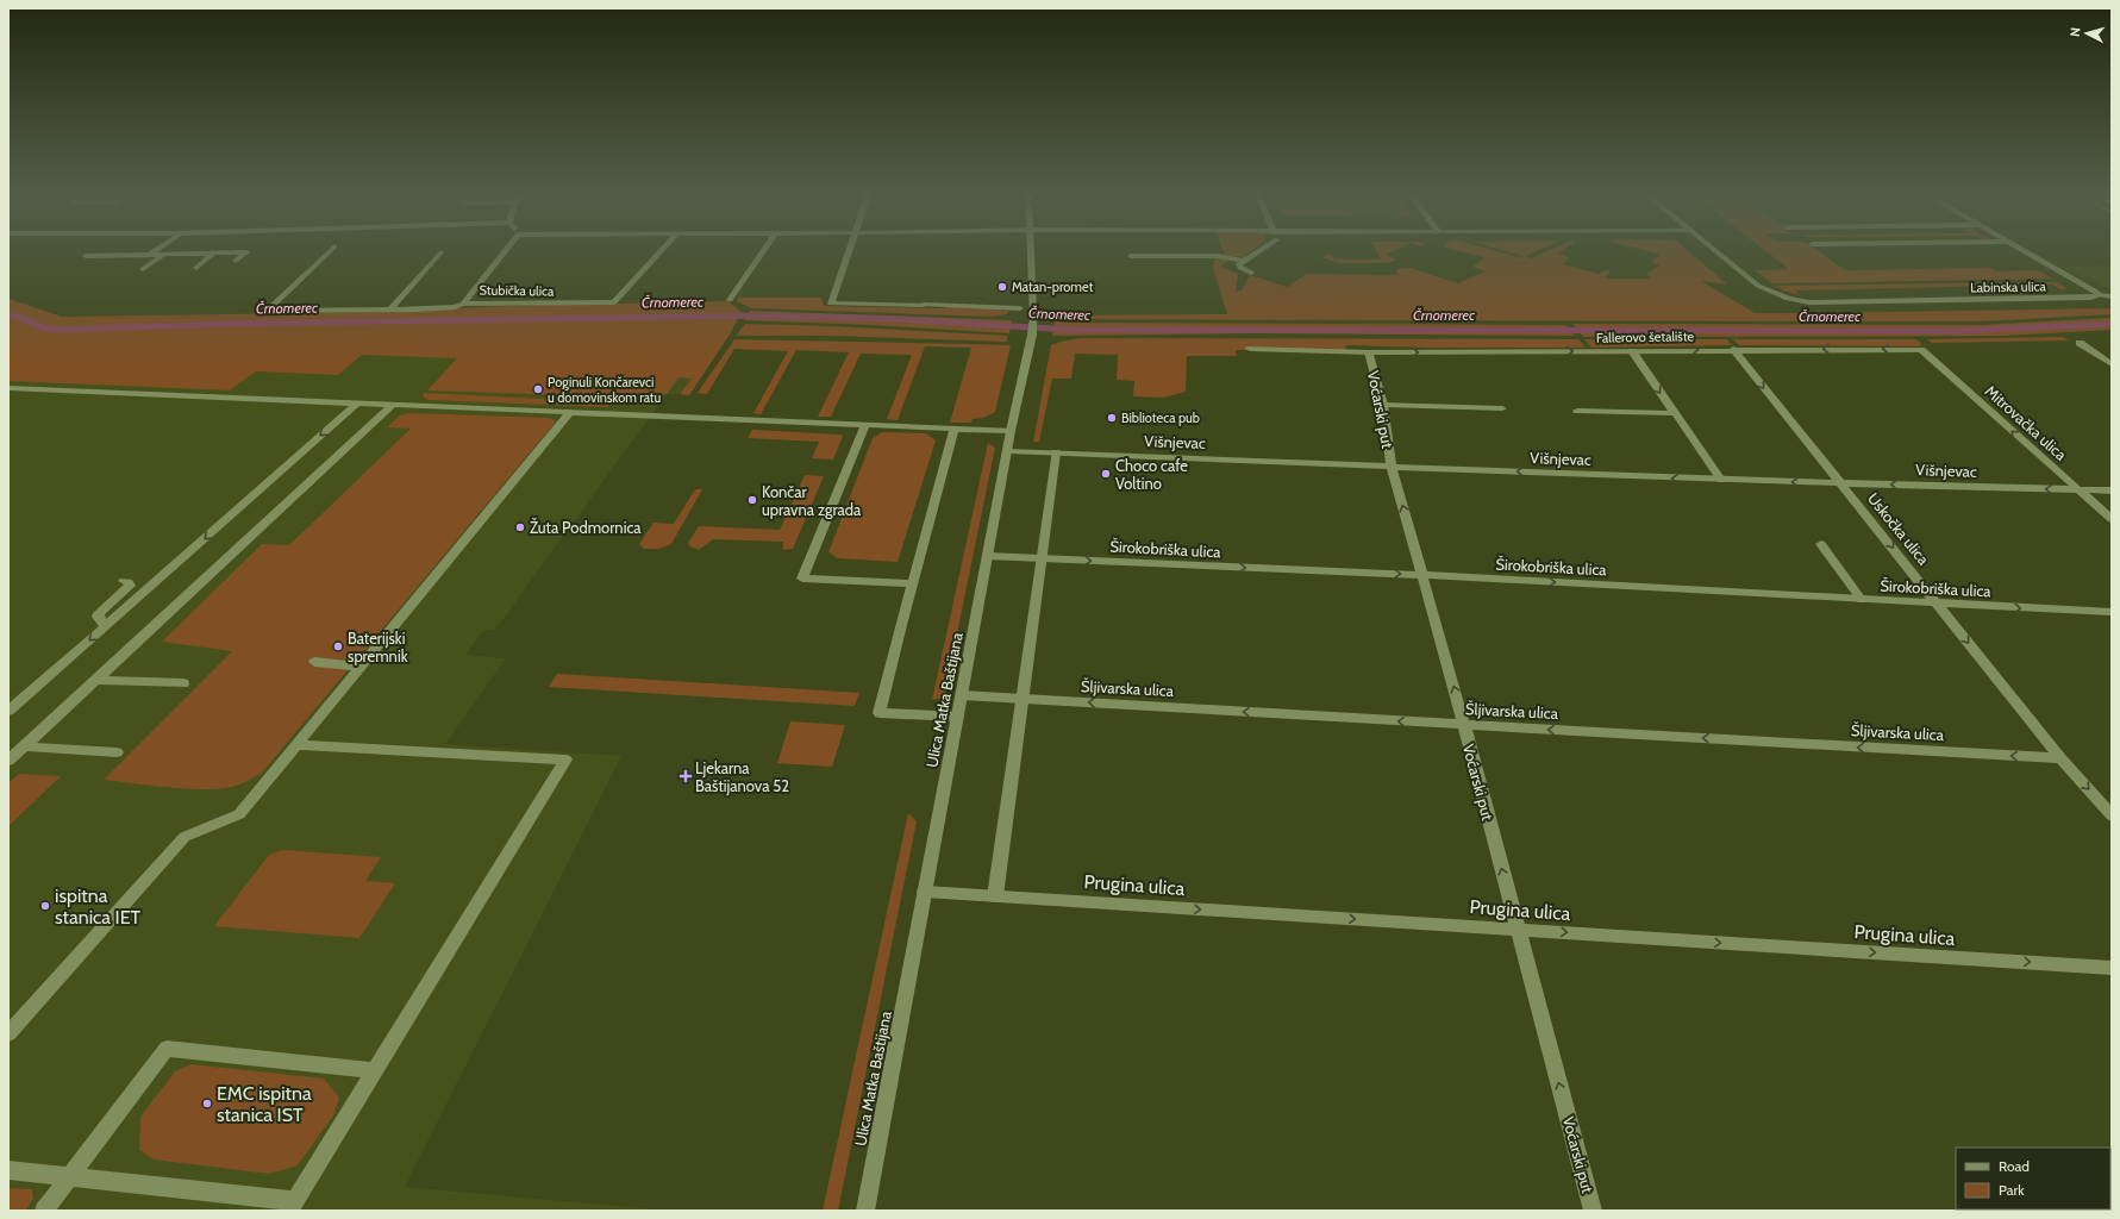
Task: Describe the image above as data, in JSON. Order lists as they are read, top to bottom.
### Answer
{
  "streets": {
    "street": [
      "Labinska ulica",
      "Stubička ulica",
      "Fallerovo šetalište",
      "Voćarski put",
      "Mitrovačka ulica",
      "Višnjevac",
      "Uskočka ulica",
      "Širokobriška ulica",
      "Šljivarska ulica",
      "Ulica Matka Baštijana",
      "Prugina ulica"
    ]
  },
  "crossings": [
    ["Fallerovo šetalište", "Voćarski put"],
    ["Fallerovo šetalište", "Mitrovačka ulica"],
    ["Fallerovo šetalište", "Uskočka ulica"],
    ["Voćarski put", "Višnjevac"],
    ["Voćarski put", "Širokobriška ulica"],
    ["Voćarski put", "Šljivarska ulica"],
    ["Voćarski put", "Prugina ulica"],
    ["Mitrovačka ulica", "Višnjevac"],
    ["Višnjevac", "Uskočka ulica"],
    ["Višnjevac", "Ulica Matka Baštijana"],
    ["Uskočka ulica", "Širokobriška ulica"],
    ["Uskočka ulica", "Šljivarska ulica"],
    ["Širokobriška ulica", "Ulica Matka Baštijana"],
    ["Šljivarska ulica", "Ulica Matka Baštijana"],
    ["Ulica Matka Baštijana", "Prugina ulica"]
  ],
  "one_way": [
    "Voćarski put",
    "Mitrovačka ulica",
    "Višnjevac",
    "Uskočka ulica",
    "Širokobriška ulica",
    "Šljivarska ulica",
    "Prugina ulica"
  ],
  "water": ["Črnomerec"],
  "places": {
    "other": [
      "Matan-promet",
      "Poginuli Končarevci u domovinskom ratu",
      "Biblioteca pub",
      "Choco cafe Voltino",
      "Končar upravna zgrada",
      "Žuta Podmornica",
      "Baterijski spremnik",
      "ispitna stanica IET",
      "EMC ispitna stanica IST"
    ],
    "health": ["Ljekarna Baštijanova 52"]
  },
  "legend": ["Road", "Park"],
  "north": "left"
}
